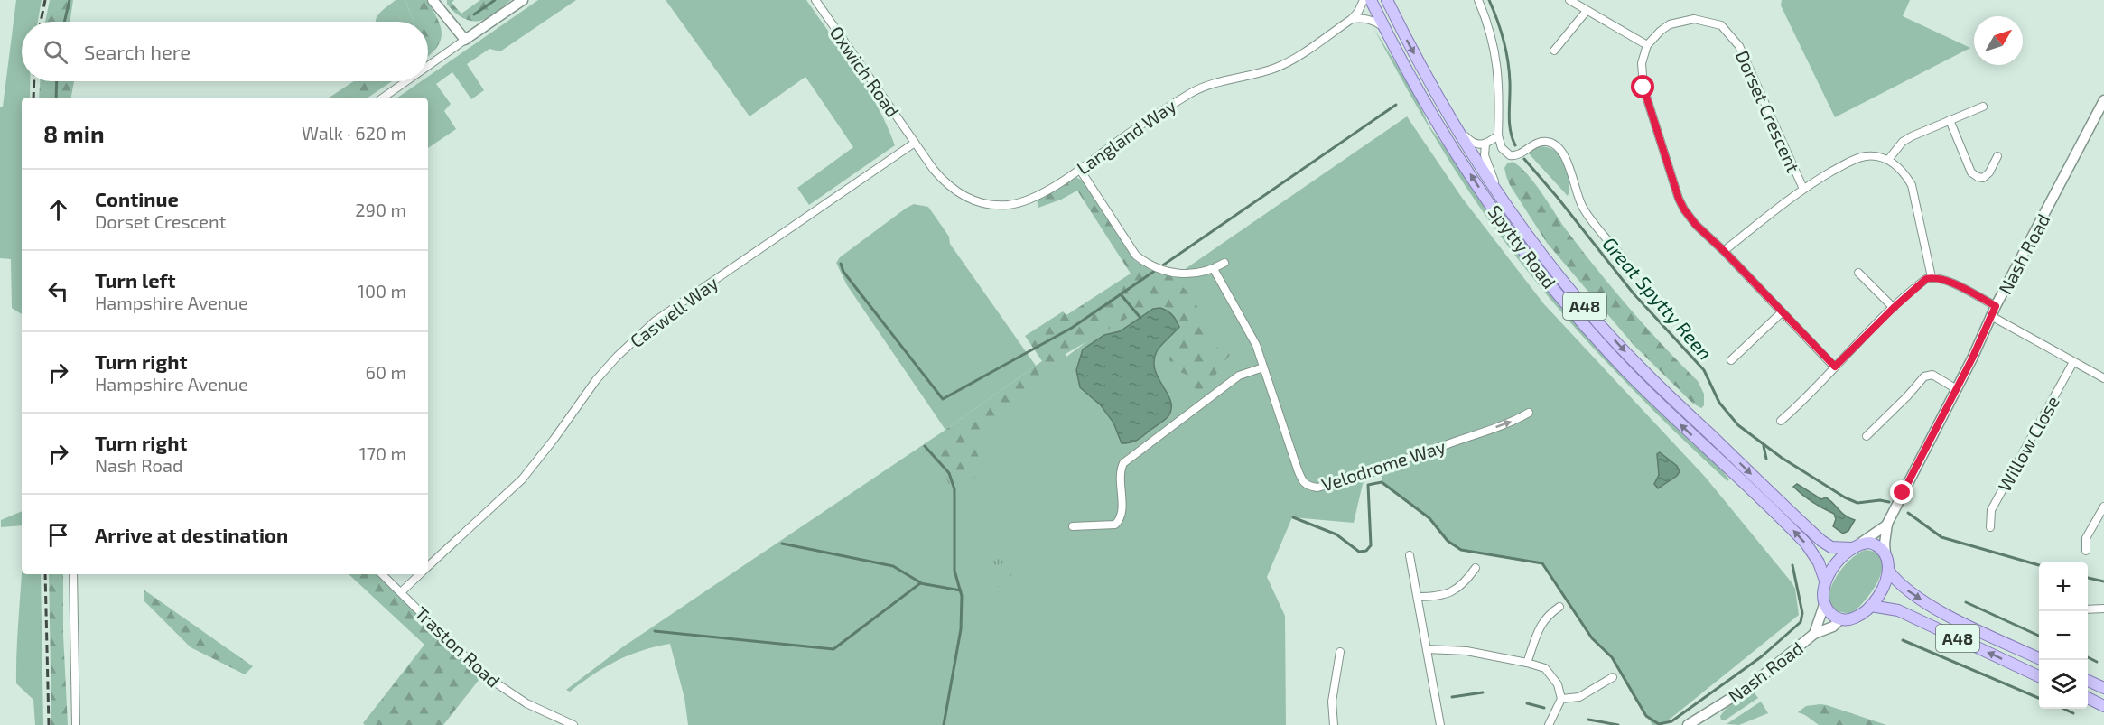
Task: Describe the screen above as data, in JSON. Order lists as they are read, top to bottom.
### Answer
{
  "streets": {
    "main road": ["Spytty Road", "A48"],
    "street": [
      "Oxwich Road",
      "Dorset Crescent",
      "Langland Way",
      "Nash Road",
      "Caswell Way",
      "Willow Close",
      "Velodrome Way",
      "Traston Road"
    ]
  },
  "crossings": [
    ["Oxwich Road", "Langland Way"],
    ["Oxwich Road", "Caswell Way"],
    ["Langland Way", "Caswell Way"],
    ["Spytty Road", "Nash Road"],
    ["Spytty Road", "A48"],
    ["Nash Road", "A48"],
    ["Caswell Way", "Traston Road"]
  ],
  "water": ["Great Spytty Reen"],
  "north": "top right",
  "page": {
    "search": "Search here",
    "heading": ["8 min", "Walk · 620 m"],
    "list": [
      ["Continue", "Dorset Crescent", "290 m"],
      ["Turn left", "Hampshire Avenue", "100 m"],
      ["Turn right", "Hampshire Avenue", "60 m"],
      ["Turn right", "Nash Road", "170 m"],
      "Arrive at destination"
    ],
    "map_buttons": ["+", "−"]
  }
}
